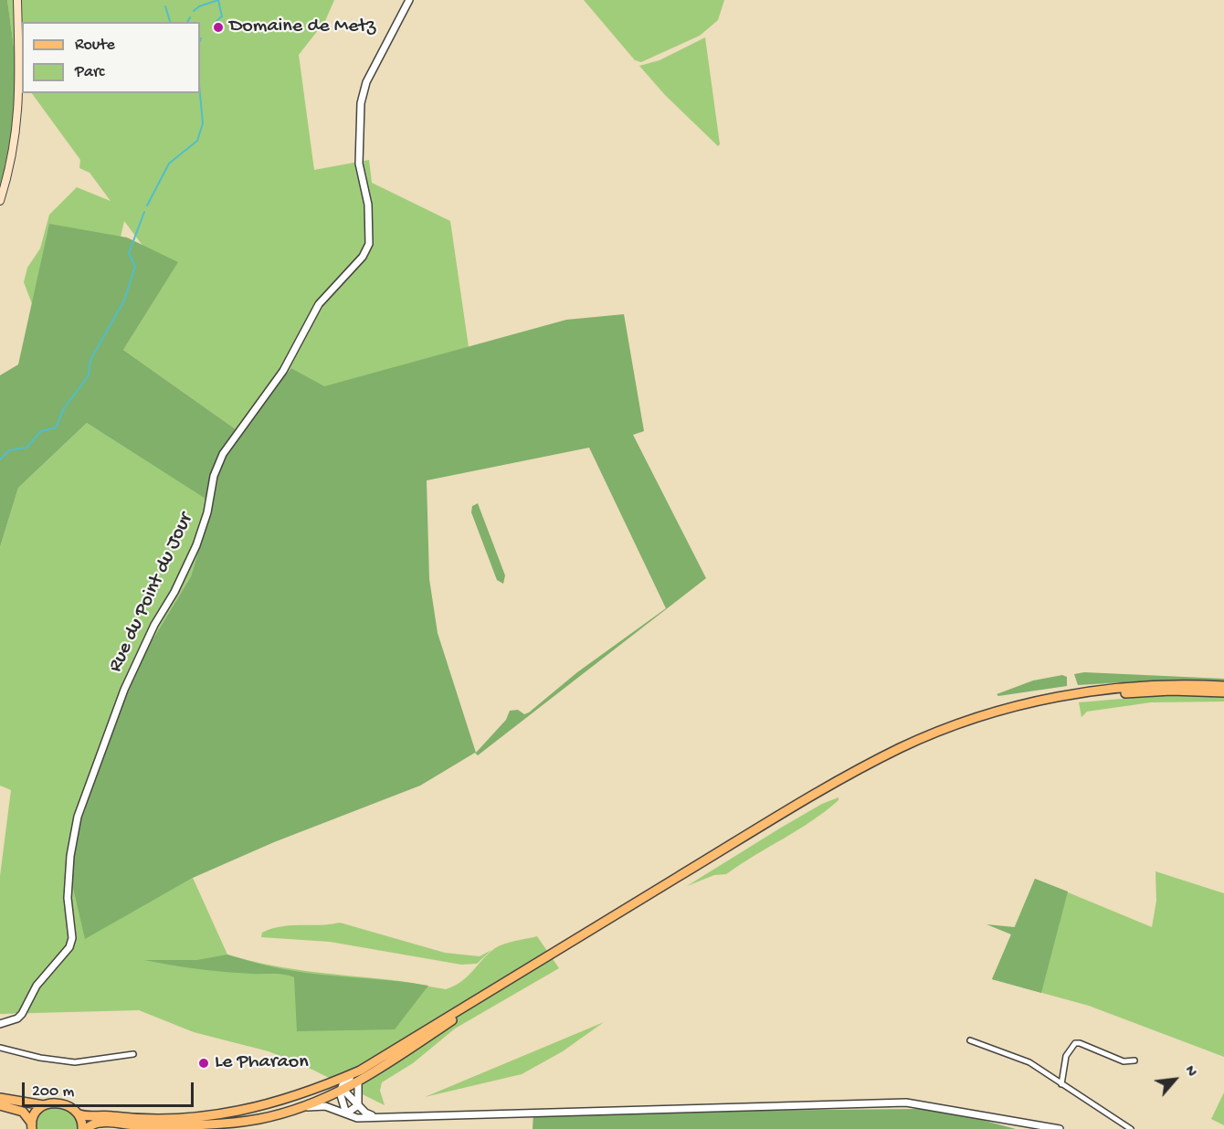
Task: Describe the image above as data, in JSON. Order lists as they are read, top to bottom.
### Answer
{
  "streets": {
    "street": ["Rue du Point du Jour"]
  },
  "places": ["Domaine de Metz", "Le Pharaon"],
  "legend": ["Route", "Parc"],
  "scale_bar": "200 m",
  "north": "top right"
}
